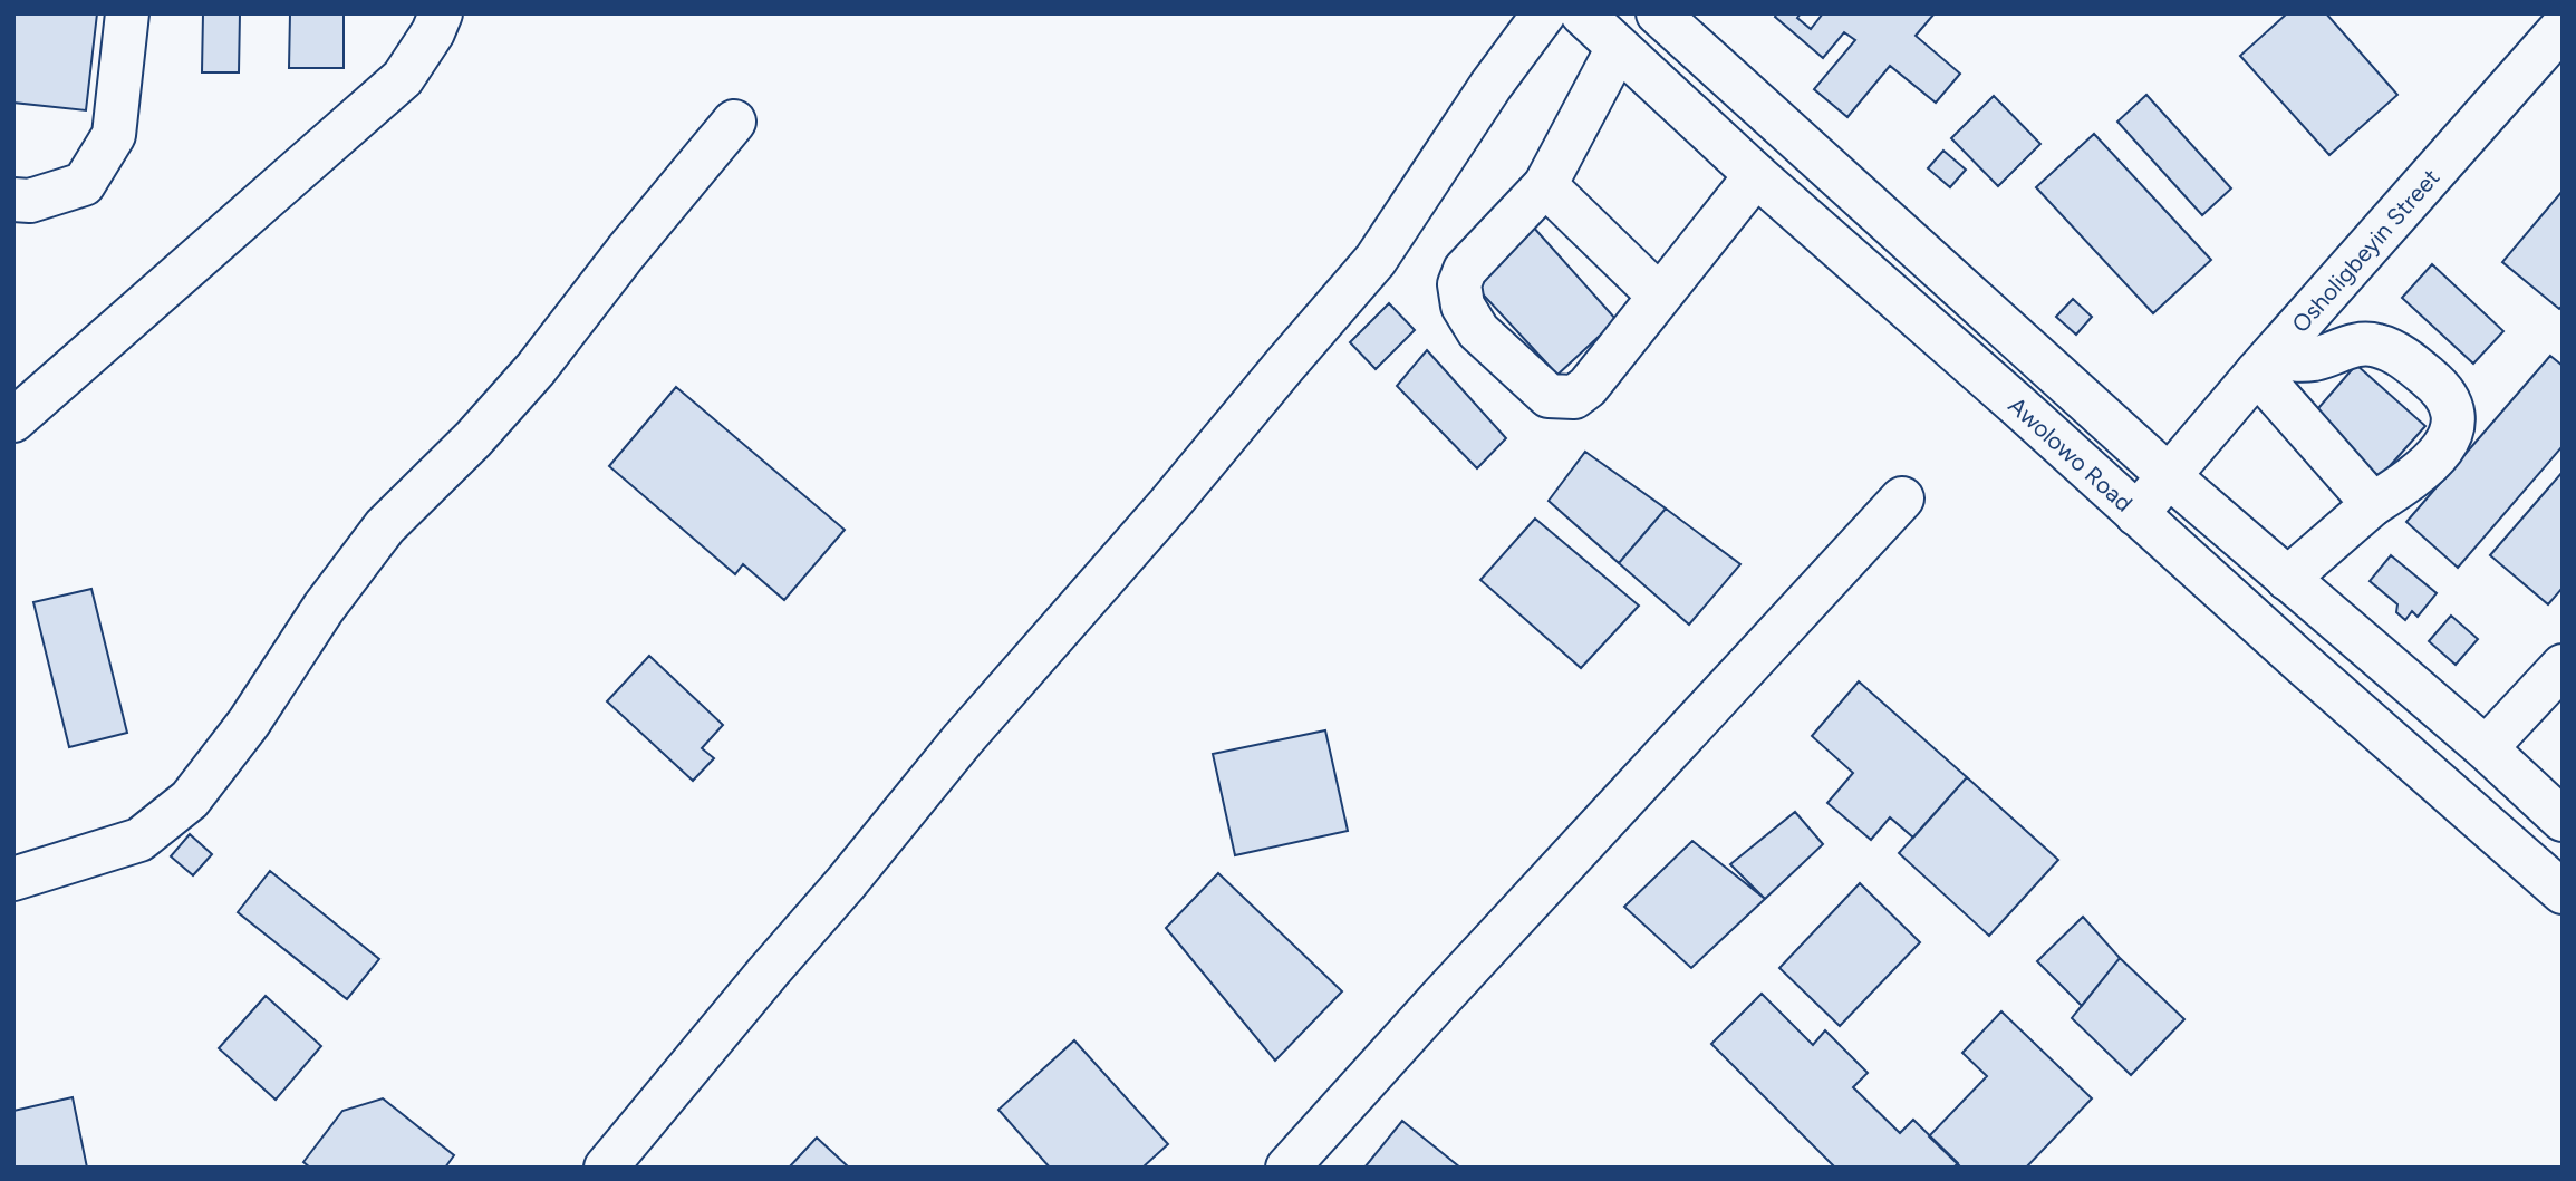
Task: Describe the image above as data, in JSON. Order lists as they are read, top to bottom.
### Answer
{
  "streets": {
    "street": ["Osholigbeyin Street", "Awolowo Road"]
  },
  "crossings": [
    ["Osholigbeyin Street", "Awolowo Road"]
  ]
}
